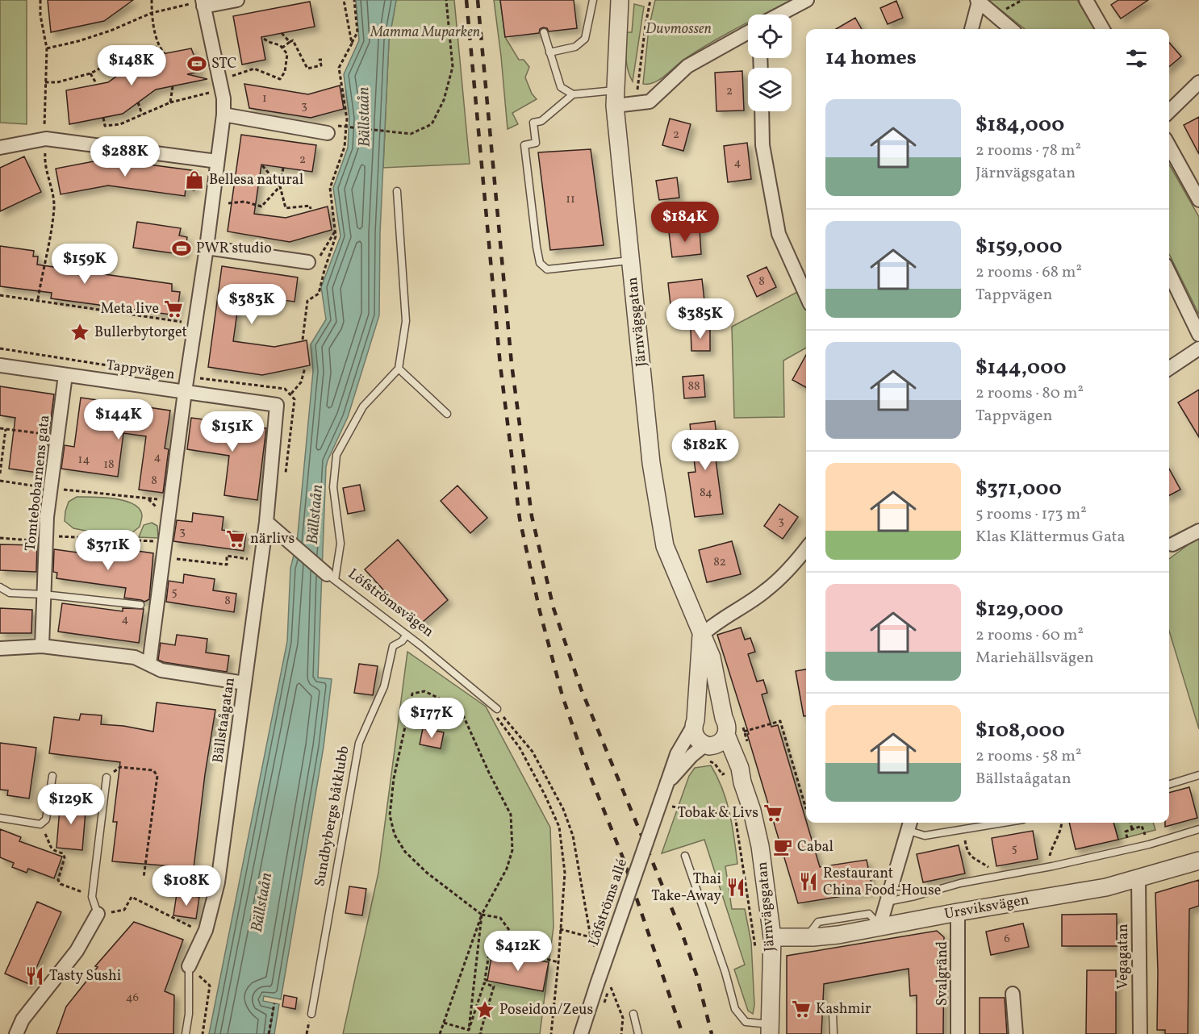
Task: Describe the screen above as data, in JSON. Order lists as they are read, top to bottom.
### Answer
{
  "streets": {
    "street": [
      "Järnvägsgatan",
      "Tappvägen",
      "Tomtebobarnens gata",
      "Löfströmsvägen",
      "Bällstaågatan",
      "Löfströms allé",
      "Ursviksvägen",
      "Vegagatan",
      "Svalgränd"
    ],
    "lane": ["Sundbybergs båtklubb"]
  },
  "crossings": [
    ["Järnvägsgatan", "Löfströms allé"],
    ["Järnvägsgatan", "Ursviksvägen"],
    ["Tappvägen", "Tomtebobarnens gata"],
    ["Tappvägen", "Bällstaågatan"],
    ["Löfströmsvägen", "Bällstaågatan"],
    ["Löfströmsvägen", "Sundbybergs båtklubb"],
    ["Ursviksvägen", "Vegagatan"],
    ["Ursviksvägen", "Svalgränd"]
  ],
  "water": ["Bällstaån"],
  "parks": ["Duvmossen", "Mamma Muparken"],
  "places": {
    "sports": ["STC", "PWR studio"],
    "shop": ["Bellesa natural"],
    "supermarket": [
      "Meta live",
      "närlivs",
      "Tobak & Livs",
      "Kashmir"
    ],
    "place": ["Bullerbytorget", "Poseidon/Zeus"],
    "cafe": ["Cabal"],
    "restaurant": ["Restaurant China Food-House", "Thai Take-Away", "Tasty Sushi"]
  },
  "house_numbers": [
    "2",
    "1",
    "3",
    "2",
    "2",
    "4",
    "11",
    "8",
    "88",
    "4",
    "14",
    "18",
    "8",
    "84",
    "3",
    "3",
    "82",
    "5",
    "8",
    "4",
    "5",
    "6",
    "46"
  ],
  "page": {
    "heading": "14 homes",
    "price": [
      "$148K",
      "$288K",
      "$184K",
      "$159K",
      "$383K",
      "$385K",
      "$144K",
      "$151K",
      "$182K",
      "$371K",
      "$177K",
      "$129K",
      "$108K",
      "$412K"
    ],
    "list": [
      {
        "name": "$184,000",
        "note": "2 rooms · 78 m² · Järnvägsgatan"
      },
      {
        "name": "$159,000",
        "note": "2 rooms · 68 m² · Tappvägen"
      },
      {
        "name": "$144,000",
        "note": "2 rooms · 80 m² · Tappvägen"
      },
      {
        "name": "$371,000",
        "note": "5 rooms · 173 m² · Klas Klättermus Gata"
      },
      {
        "name": "$129,000",
        "note": "2 rooms · 60 m² · Mariehällsvägen"
      },
      {
        "name": "$108,000",
        "note": "2 rooms · 58 m² · Bällstaågatan"
      }
    ]
  }
}
